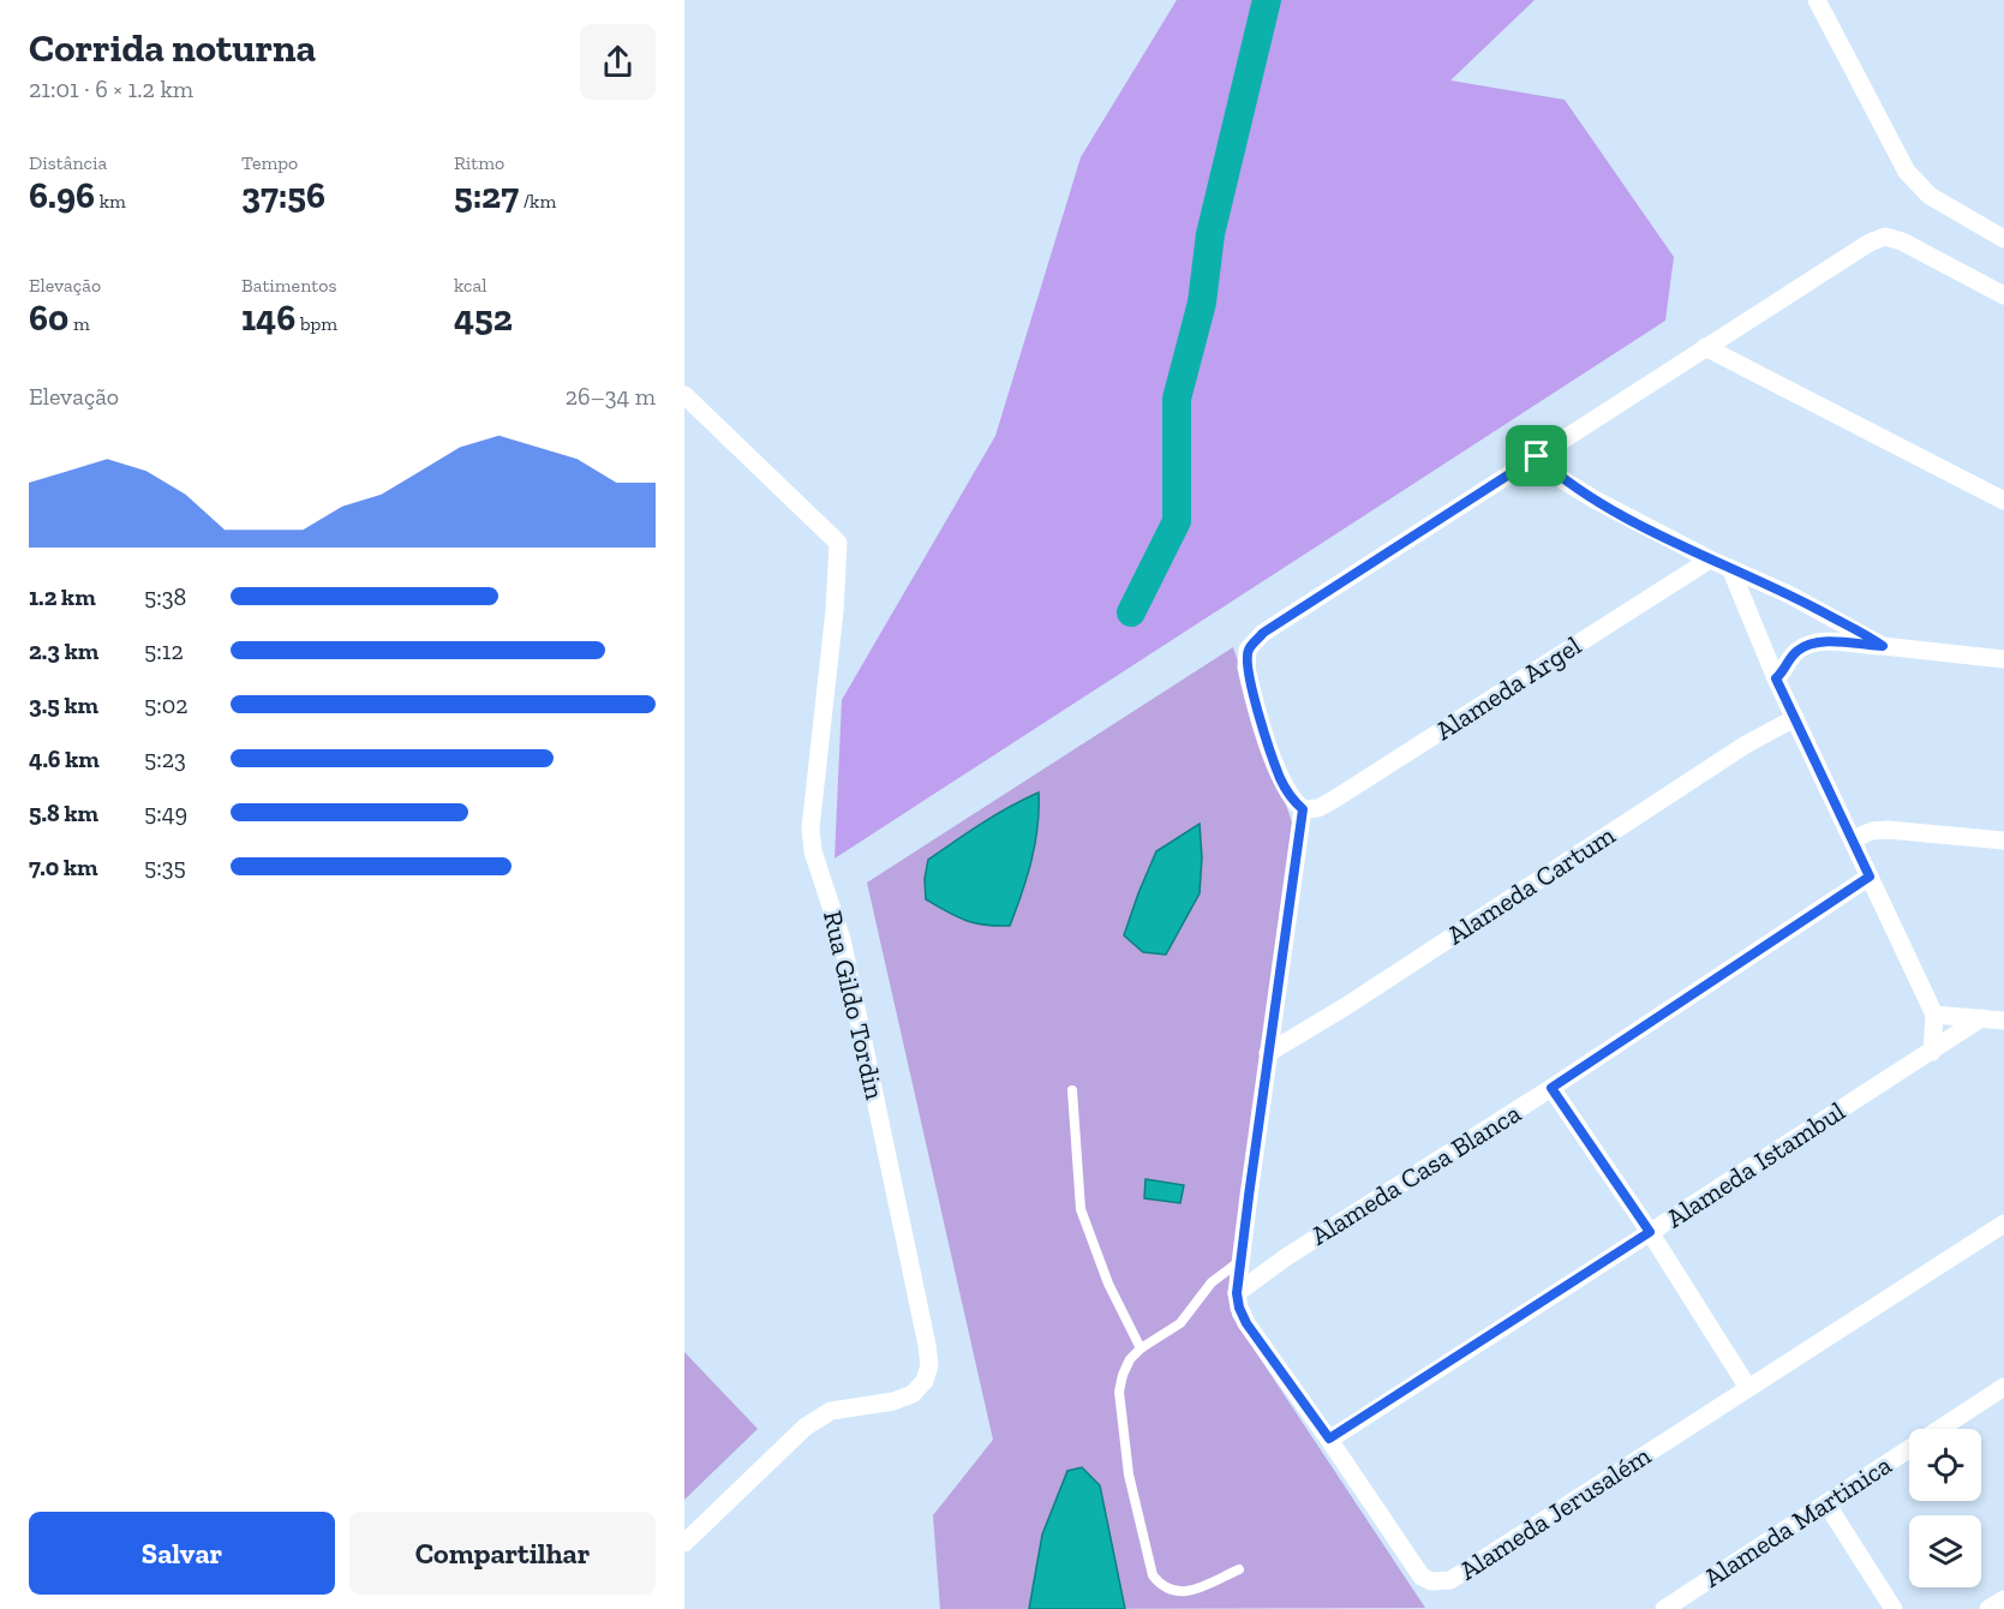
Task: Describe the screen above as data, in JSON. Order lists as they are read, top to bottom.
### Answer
{
  "streets": {
    "street": [
      "Alameda Argel",
      "Alameda Cartum",
      "Rua Gildo Tordin",
      "Alameda Istambul",
      "Alameda Casa Blanca",
      "Alameda Jerusalém",
      "Alameda Martinica"
    ]
  },
  "crossings": [
    ["Alameda Argel", "Alameda Jerusalém"],
    ["Alameda Cartum", "Alameda Jerusalém"],
    ["Alameda Istambul", "Alameda Jerusalém"],
    ["Alameda Casa Blanca", "Alameda Jerusalém"]
  ],
  "page": {
    "heading": ["Corrida noturna", "21:01 · 6 × 1.2 km"],
    "stats": [
      ["Distância", "6.96 km"],
      ["Tempo", "37:56"],
      ["Ritmo", "5:27 /km"],
      ["Elevação", "60 m"],
      ["Batimentos", "146 bpm"],
      ["kcal", "452"]
    ],
    "chart": ["Elevação", "26–34 m"],
    "list": [
      {
        "name": "1.2 km",
        "note": "5:38"
      },
      {
        "name": "2.3 km",
        "note": "5:12"
      },
      {
        "name": "3.5 km",
        "note": "5:02"
      },
      {
        "name": "4.6 km",
        "note": "5:23"
      },
      {
        "name": "5.8 km",
        "note": "5:49"
      },
      {
        "name": "7.0 km",
        "note": "5:35"
      }
    ],
    "buttons": ["Salvar", "Compartilhar"]
  }
}
